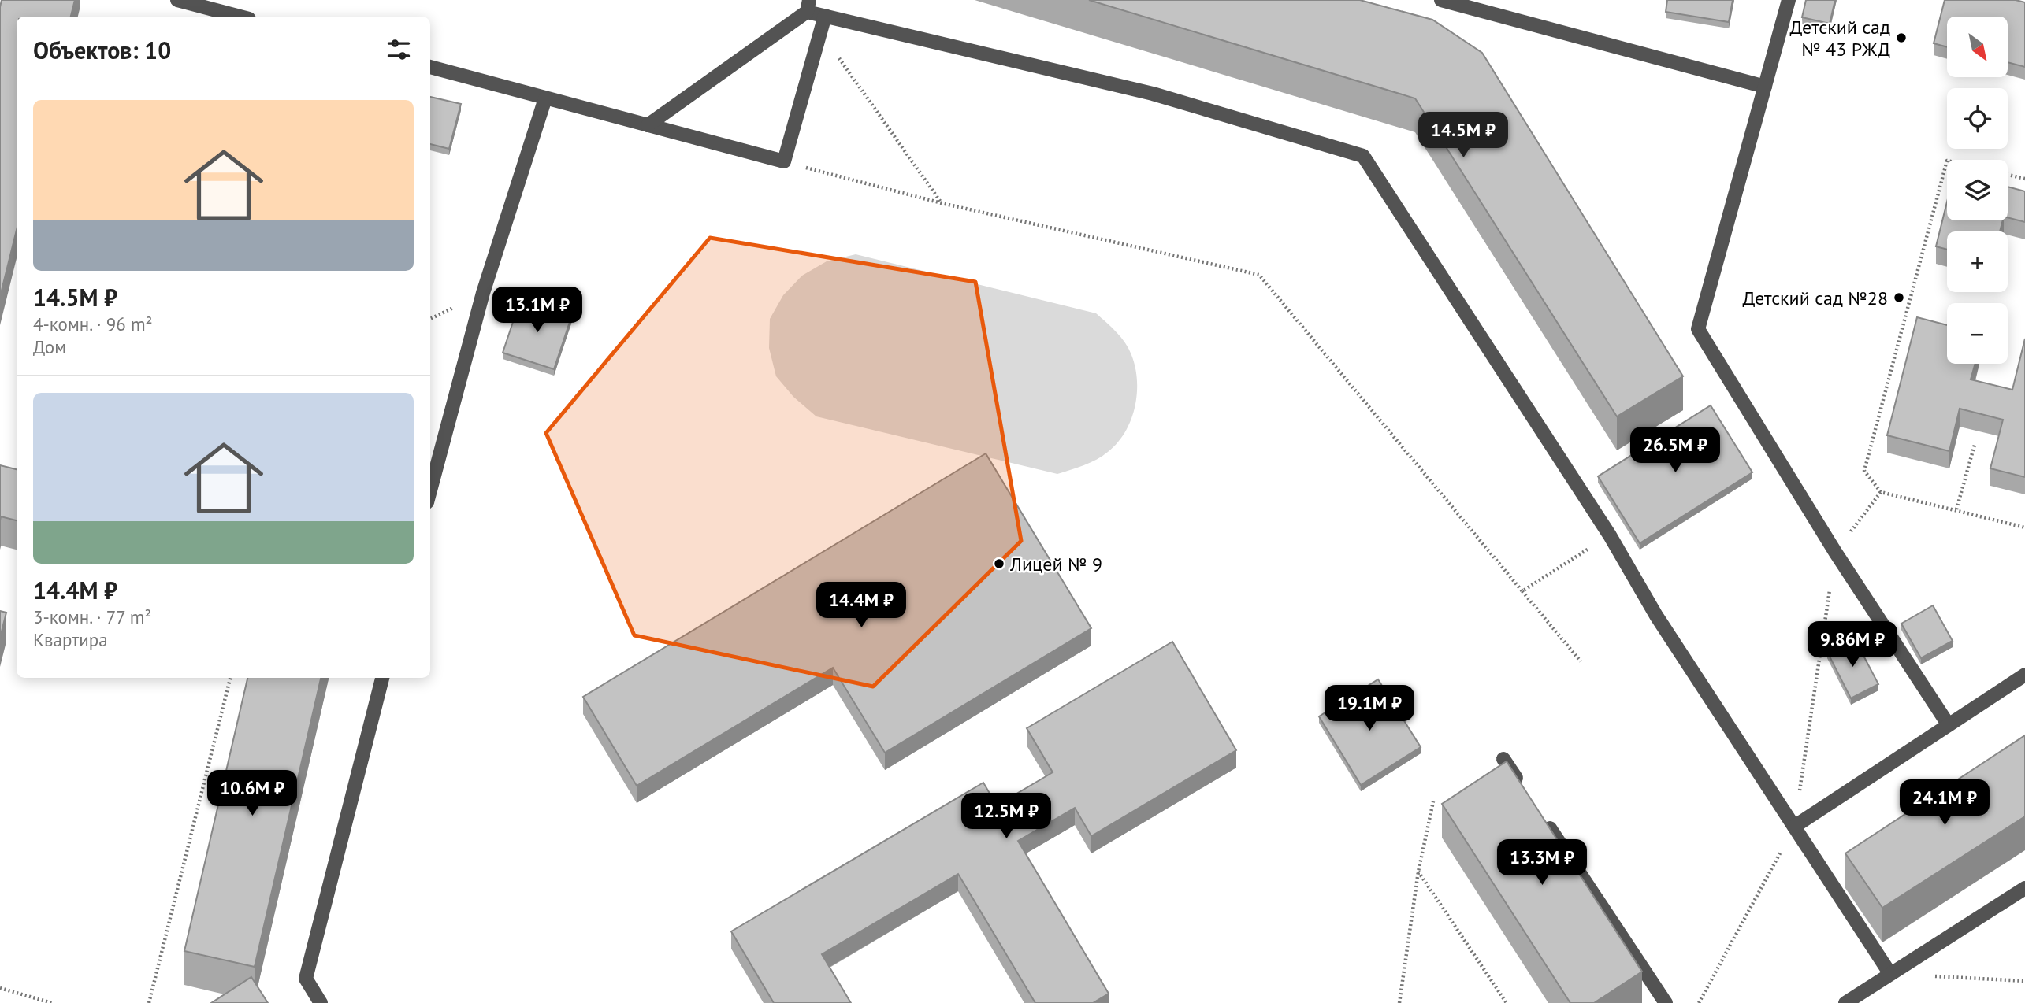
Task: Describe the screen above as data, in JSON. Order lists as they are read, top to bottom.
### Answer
{
  "places": ["Детский сад № 43 РЖД", "Детский сад №28", "Лицей № 9"],
  "north": "bottom right",
  "page": {
    "map_buttons": ["+", "−"],
    "heading": "Объектов: 10",
    "list": [
      {
        "name": "14.5M ₽",
        "note": "4-комн. · 96 m² · Дом"
      },
      {
        "name": "14.4M ₽",
        "note": "3-комн. · 77 m² · Квартира"
      }
    ],
    "price": [
      "14.5M ₽",
      "13.1M ₽",
      "26.5M ₽",
      "14.4M ₽",
      "9.86M ₽",
      "19.1M ₽",
      "10.6M ₽",
      "24.1M ₽",
      "12.5M ₽",
      "13.3M ₽"
    ]
  }
}
